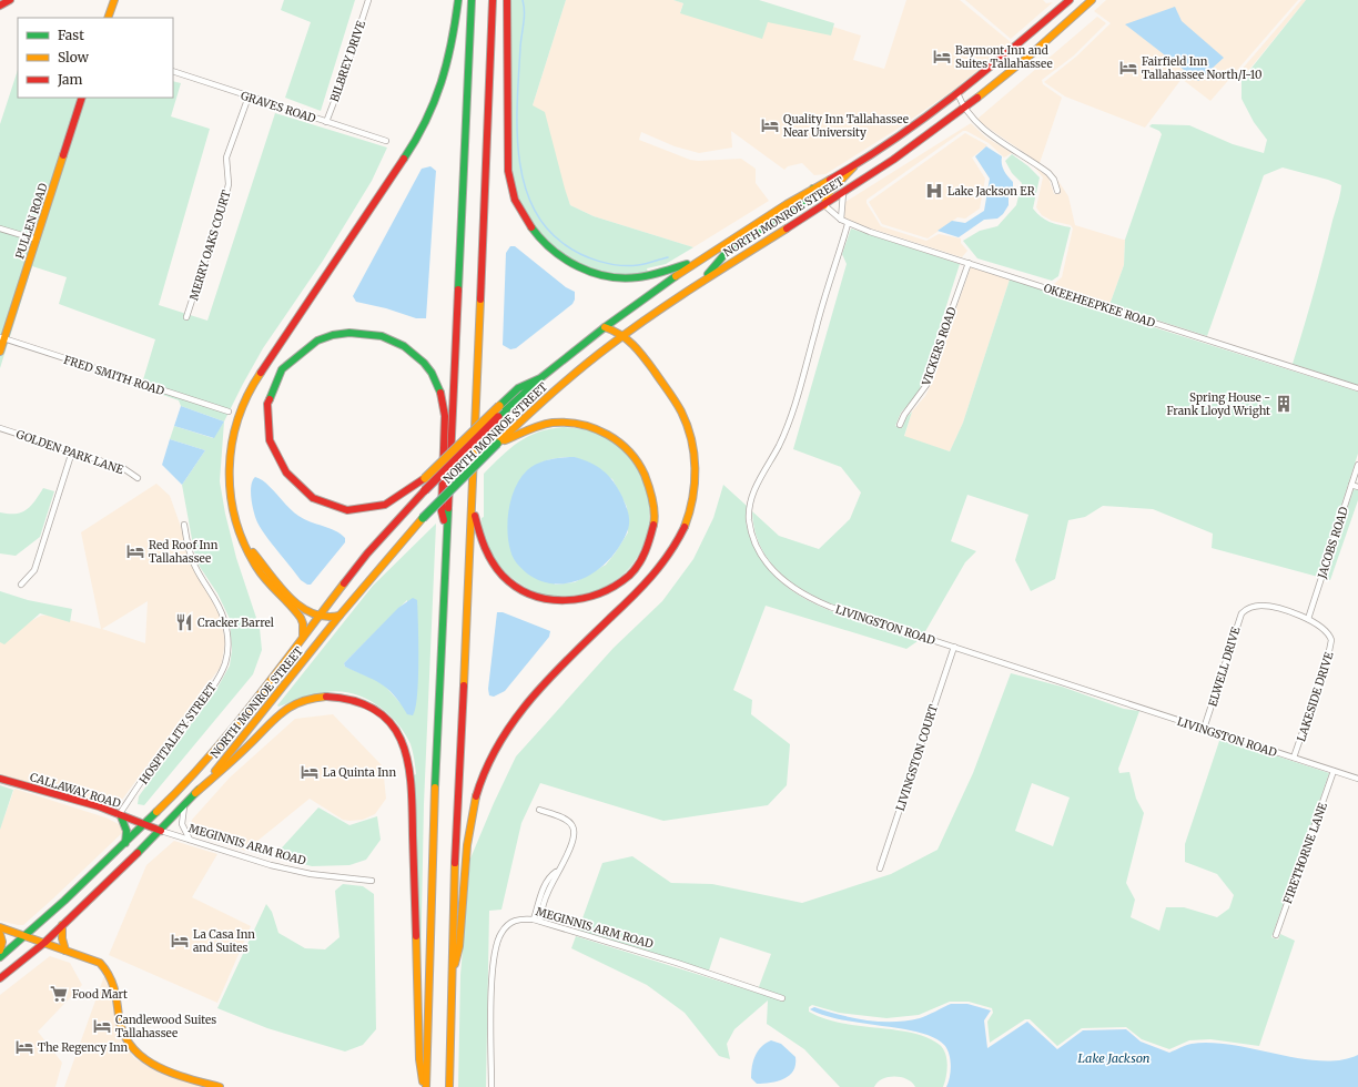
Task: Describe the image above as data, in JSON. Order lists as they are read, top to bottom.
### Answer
{
  "streets": {
    "main road": [
      "NORTH MONROE STREET",
      "PULLEN ROAD",
      "CALLAWAY ROAD",
      "MEGINNIS ARM ROAD"
    ],
    "street": [
      "BILBREY DRIVE",
      "GRAVES ROAD",
      "MERRY OAKS COURT",
      "OKEEHEEPKEE ROAD",
      "VICKERS ROAD",
      "FRED SMITH ROAD",
      "GOLDEN PARK LANE",
      "JACOBS ROAD",
      "LIVINGSTON ROAD",
      "ELWELL DRIVE",
      "LAKESIDE DRIVE",
      "HOSPITALITY STREET",
      "LIVINGSTON COURT",
      "FIRETHORNE LANE"
    ]
  },
  "crossings": [
    ["BILBREY DRIVE", "GRAVES ROAD"],
    ["GRAVES ROAD", "MERRY OAKS COURT"],
    ["NORTH MONROE STREET", "OKEEHEEPKEE ROAD"],
    ["NORTH MONROE STREET", "CALLAWAY ROAD"],
    ["NORTH MONROE STREET", "MEGINNIS ARM ROAD"],
    ["PULLEN ROAD", "FRED SMITH ROAD"],
    ["OKEEHEEPKEE ROAD", "VICKERS ROAD"],
    ["OKEEHEEPKEE ROAD", "LIVINGSTON ROAD"],
    ["JACOBS ROAD", "LAKESIDE DRIVE"],
    ["LIVINGSTON ROAD", "ELWELL DRIVE"],
    ["LIVINGSTON ROAD", "LAKESIDE DRIVE"],
    ["LIVINGSTON ROAD", "LIVINGSTON COURT"],
    ["LIVINGSTON ROAD", "FIRETHORNE LANE"],
    ["ELWELL DRIVE", "LAKESIDE DRIVE"],
    ["HOSPITALITY STREET", "CALLAWAY ROAD"],
    ["CALLAWAY ROAD", "MEGINNIS ARM ROAD"]
  ],
  "water": ["Lake Jackson"],
  "places": {
    "hotel": [
      "Baymont Inn and Suites Tallahassee",
      "Fairfield Inn Tallahassee North/I-10",
      "Quality Inn Tallahassee Near University",
      "Red Roof Inn Tallahassee",
      "La Quinta Inn",
      "La Casa Inn and Suites",
      "Candlewood Suites Tallahassee",
      "The Regency Inn"
    ],
    "hospital": ["Lake Jackson ER"],
    "building": ["Spring House - Frank Lloyd Wright"],
    "restaurant": ["Cracker Barrel"],
    "supermarket": ["Food Mart"]
  },
  "legend": ["Fast", "Slow", "Jam"]
}
